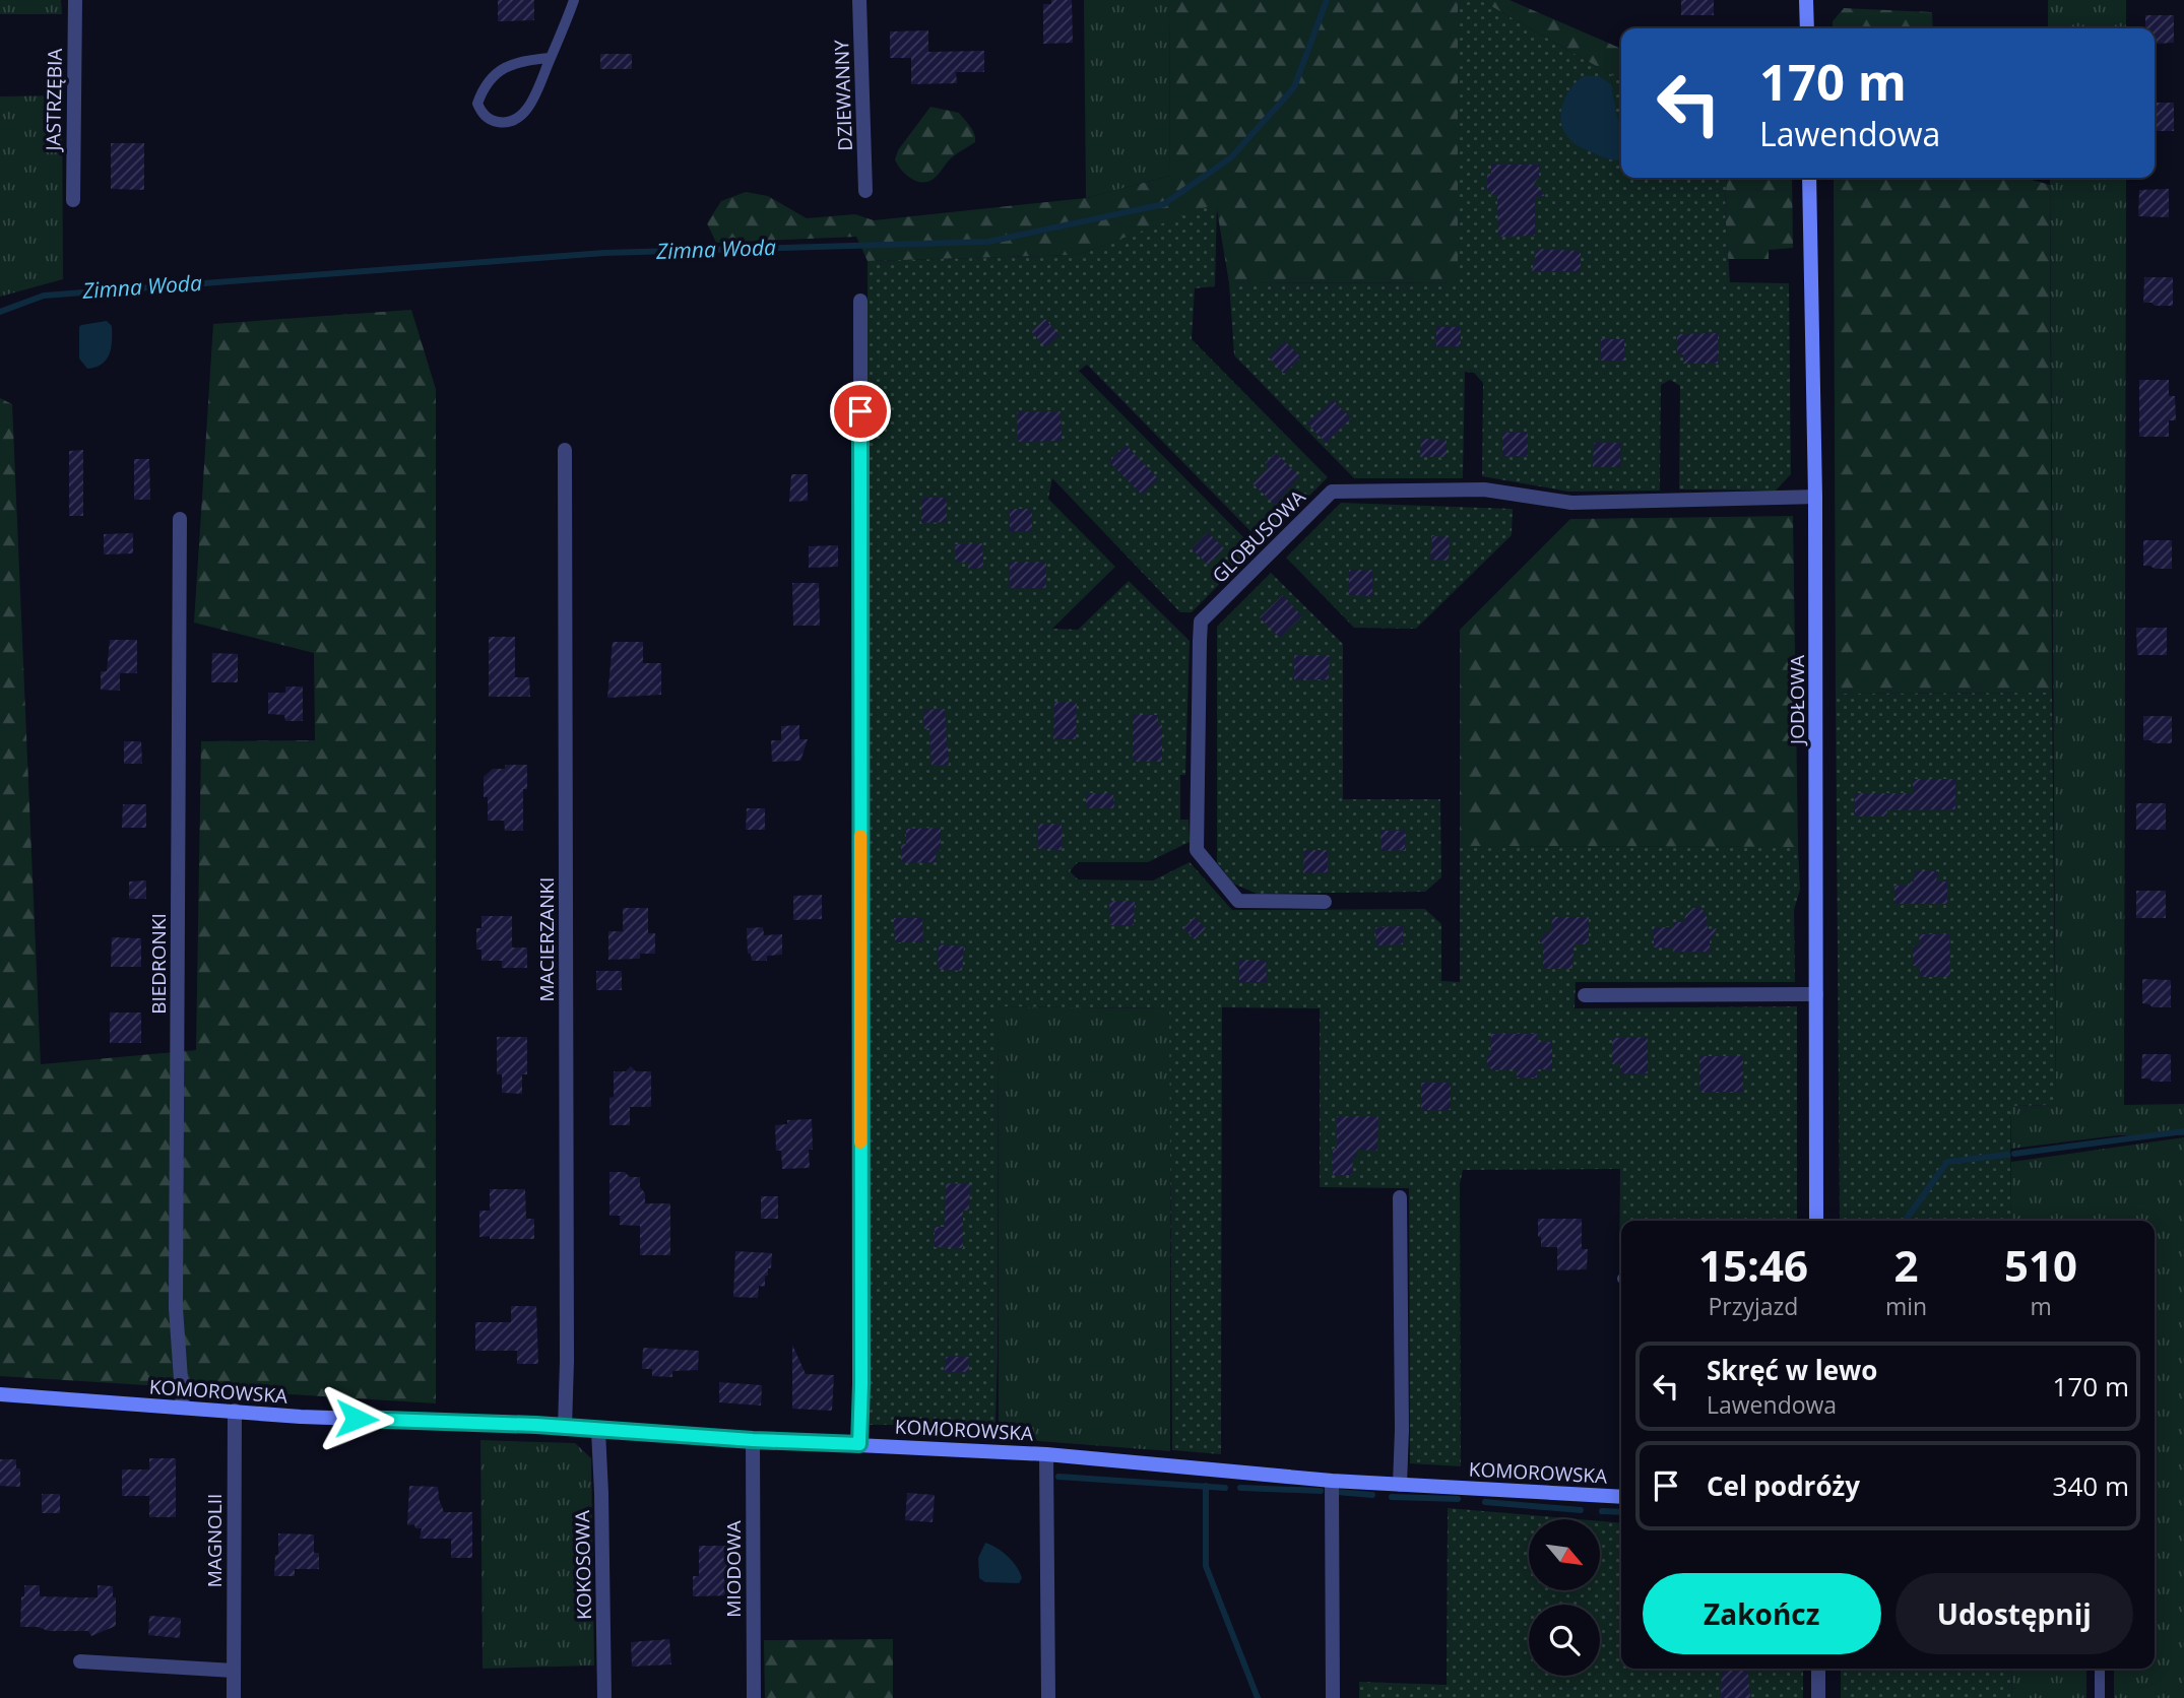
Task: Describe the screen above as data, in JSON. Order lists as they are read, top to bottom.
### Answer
{
  "streets": {
    "street": [
      "DZIEWANNY",
      "JASTRZĘBIA",
      "GLOBUSOWA",
      "JODŁOWA",
      "MACIERZANKI",
      "BIEDRONKI",
      "KOMOROWSKA",
      "MAGNOLII",
      "KOKOSOWA",
      "MIODOWA"
    ]
  },
  "crossings": [
    ["GLOBUSOWA", "JODŁOWA"],
    ["MACIERZANKI", "KOMOROWSKA"],
    ["BIEDRONKI", "KOMOROWSKA"],
    ["KOMOROWSKA", "MAGNOLII"],
    ["KOMOROWSKA", "KOKOSOWA"],
    ["KOMOROWSKA", "MIODOWA"]
  ],
  "water": ["Zimna Woda"],
  "north": "bottom right",
  "page": {
    "turn": ["170 m", "Lawendowa"],
    "eta": [
      "15:46",
      "Przyjazd",
      "2",
      "min",
      "510",
      "m"
    ],
    "list": [
      {
        "name": "Skręć w lewo",
        "note": "Lawendowa",
        "value": "170 m"
      },
      {
        "name": "Cel podróży",
        "value": "340 m"
      }
    ],
    "buttons": ["Zakończ", "Udostępnij"]
  }
}
